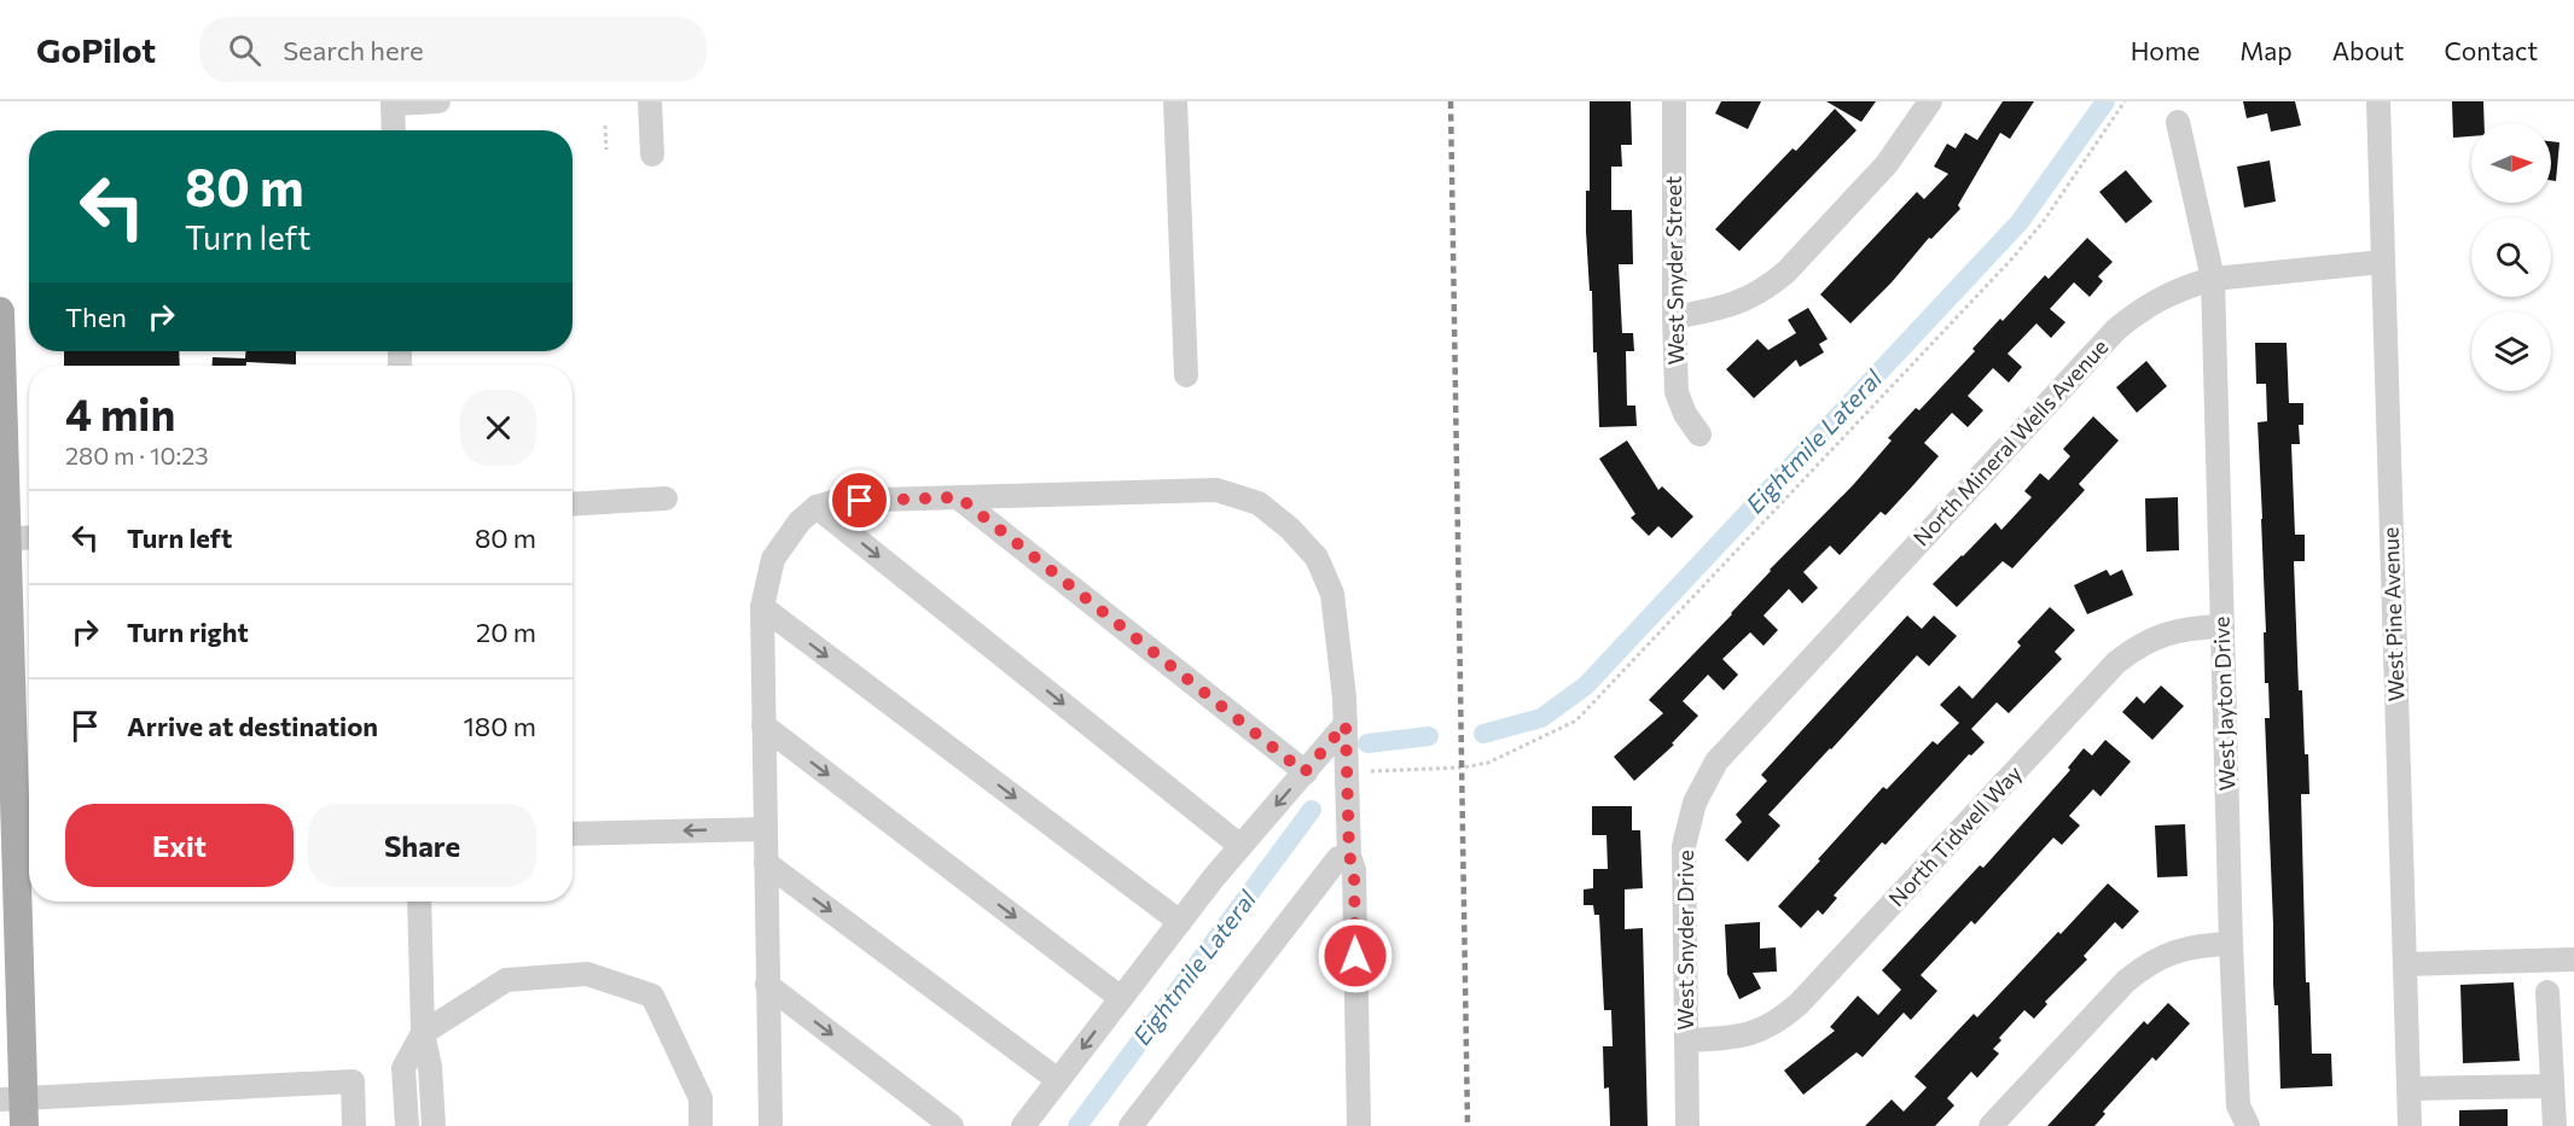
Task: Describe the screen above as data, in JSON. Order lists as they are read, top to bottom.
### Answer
{
  "streets": {
    "street": [
      "West Snyder Street",
      "North Mineral Wells Avenue",
      "West Pine Avenue",
      "West Jayton Drive",
      "North Tidwell Way",
      "West Snyder Drive"
    ]
  },
  "crossings": [
    ["North Mineral Wells Avenue", "West Pine Avenue"],
    ["North Mineral Wells Avenue", "West Jayton Drive"],
    ["North Mineral Wells Avenue", "West Snyder Drive"],
    ["West Jayton Drive", "North Tidwell Way"],
    ["North Tidwell Way", "West Snyder Drive"]
  ],
  "water": ["Eightmile Lateral"],
  "north": "right",
  "page": {
    "header": "GoPilot",
    "search": "Search here",
    "nav": [
      "Home",
      "Map",
      "About",
      "Contact"
    ],
    "turn": ["80 m", "Turn left"],
    "then": "Then",
    "heading": ["4 min", "280 m · 10:23"],
    "list": [
      {
        "name": "Turn left",
        "value": "80 m"
      },
      {
        "name": "Turn right",
        "value": "20 m"
      },
      {
        "name": "Arrive at destination",
        "value": "180 m"
      }
    ],
    "buttons": ["Exit", "Share"]
  }
}
